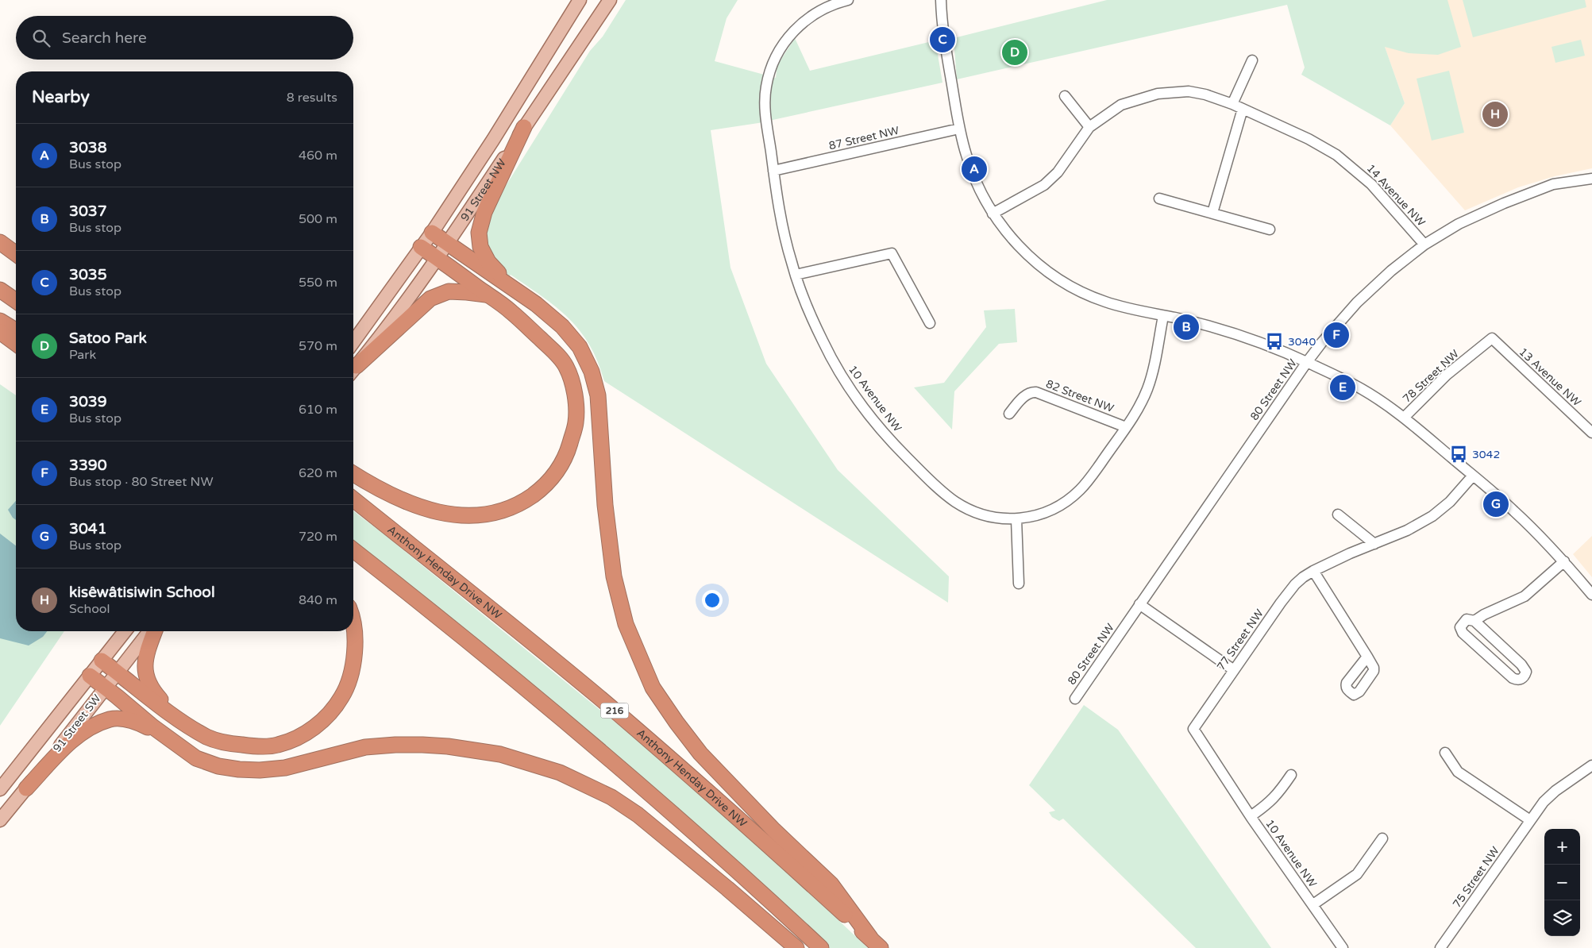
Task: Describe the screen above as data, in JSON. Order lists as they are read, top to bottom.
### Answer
{
  "streets": {
    "highway": ["Anthony Henday Drive NW", "216"],
    "main road": ["91 Street NW", "91 Street SW"],
    "street": [
      "87 Street NW",
      "14 Avenue NW",
      "78 Street NW",
      "13 Avenue NW",
      "80 Street NW",
      "82 Street NW",
      "10 Avenue NW",
      "77 Street NW",
      "75 Street NW"
    ]
  },
  "crossings": [
    ["87 Street NW", "10 Avenue NW"],
    ["14 Avenue NW", "80 Street NW"],
    ["78 Street NW", "13 Avenue NW"],
    ["10 Avenue NW", "77 Street NW"]
  ],
  "places": {
    "bus stop": ["3040", "3042"]
  },
  "page": {
    "search": "Search here",
    "pins": [
      "C",
      "D",
      "H",
      "A",
      "B",
      "F",
      "E",
      "G"
    ],
    "heading": ["Nearby", "8 results"],
    "list": [
      {
        "mark": "A",
        "name": "3038",
        "note": "Bus stop",
        "value": "460 m"
      },
      {
        "mark": "B",
        "name": "3037",
        "note": "Bus stop",
        "value": "500 m"
      },
      {
        "mark": "C",
        "name": "3035",
        "note": "Bus stop",
        "value": "550 m"
      },
      {
        "mark": "D",
        "name": "Satoo Park",
        "note": "Park",
        "value": "570 m"
      },
      {
        "mark": "E",
        "name": "3039",
        "note": "Bus stop",
        "value": "610 m"
      },
      {
        "mark": "F",
        "name": "3390",
        "note": "Bus stop · 80 Street NW",
        "value": "620 m"
      },
      {
        "mark": "G",
        "name": "3041",
        "note": "Bus stop",
        "value": "720 m"
      },
      {
        "mark": "H",
        "name": "kisêwâtisiwin School",
        "note": "School",
        "value": "840 m"
      }
    ],
    "map_buttons": ["+", "−"]
  }
}
